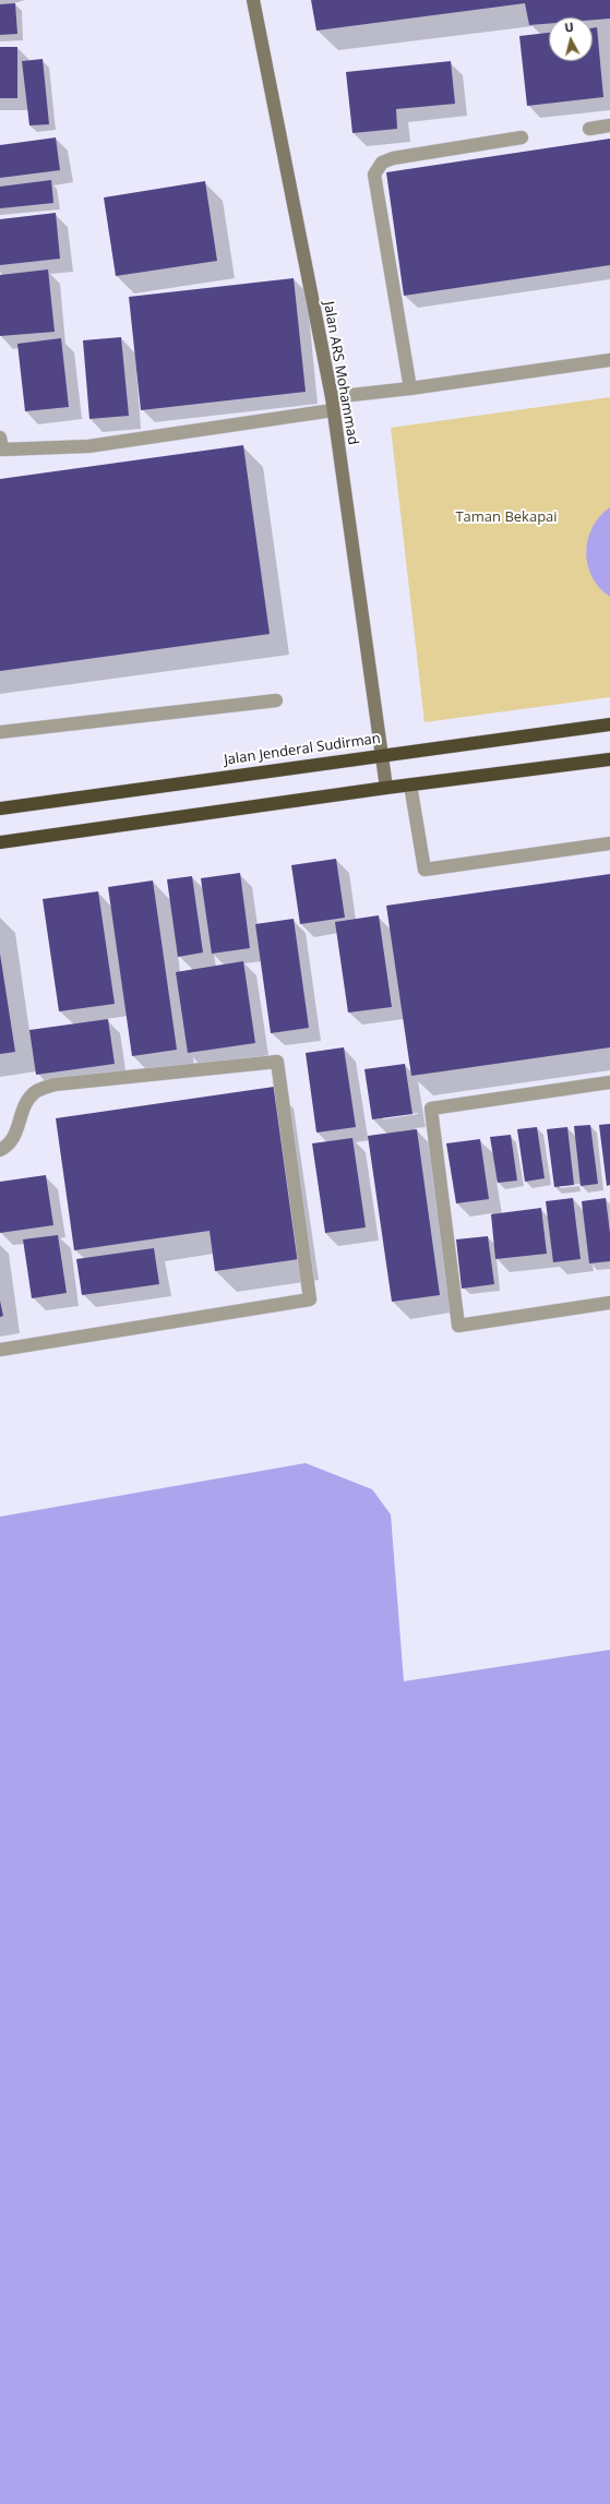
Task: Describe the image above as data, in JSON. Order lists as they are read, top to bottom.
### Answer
{
  "streets": {
    "highway": ["Jalan Jenderal Sudirman"],
    "street": ["Jalan ARS Mohammad"]
  },
  "crossings": [
    ["Jalan ARS Mohammad", "Jalan Jenderal Sudirman"]
  ],
  "parks": ["Taman Bekapai"],
  "north": "top"
}
